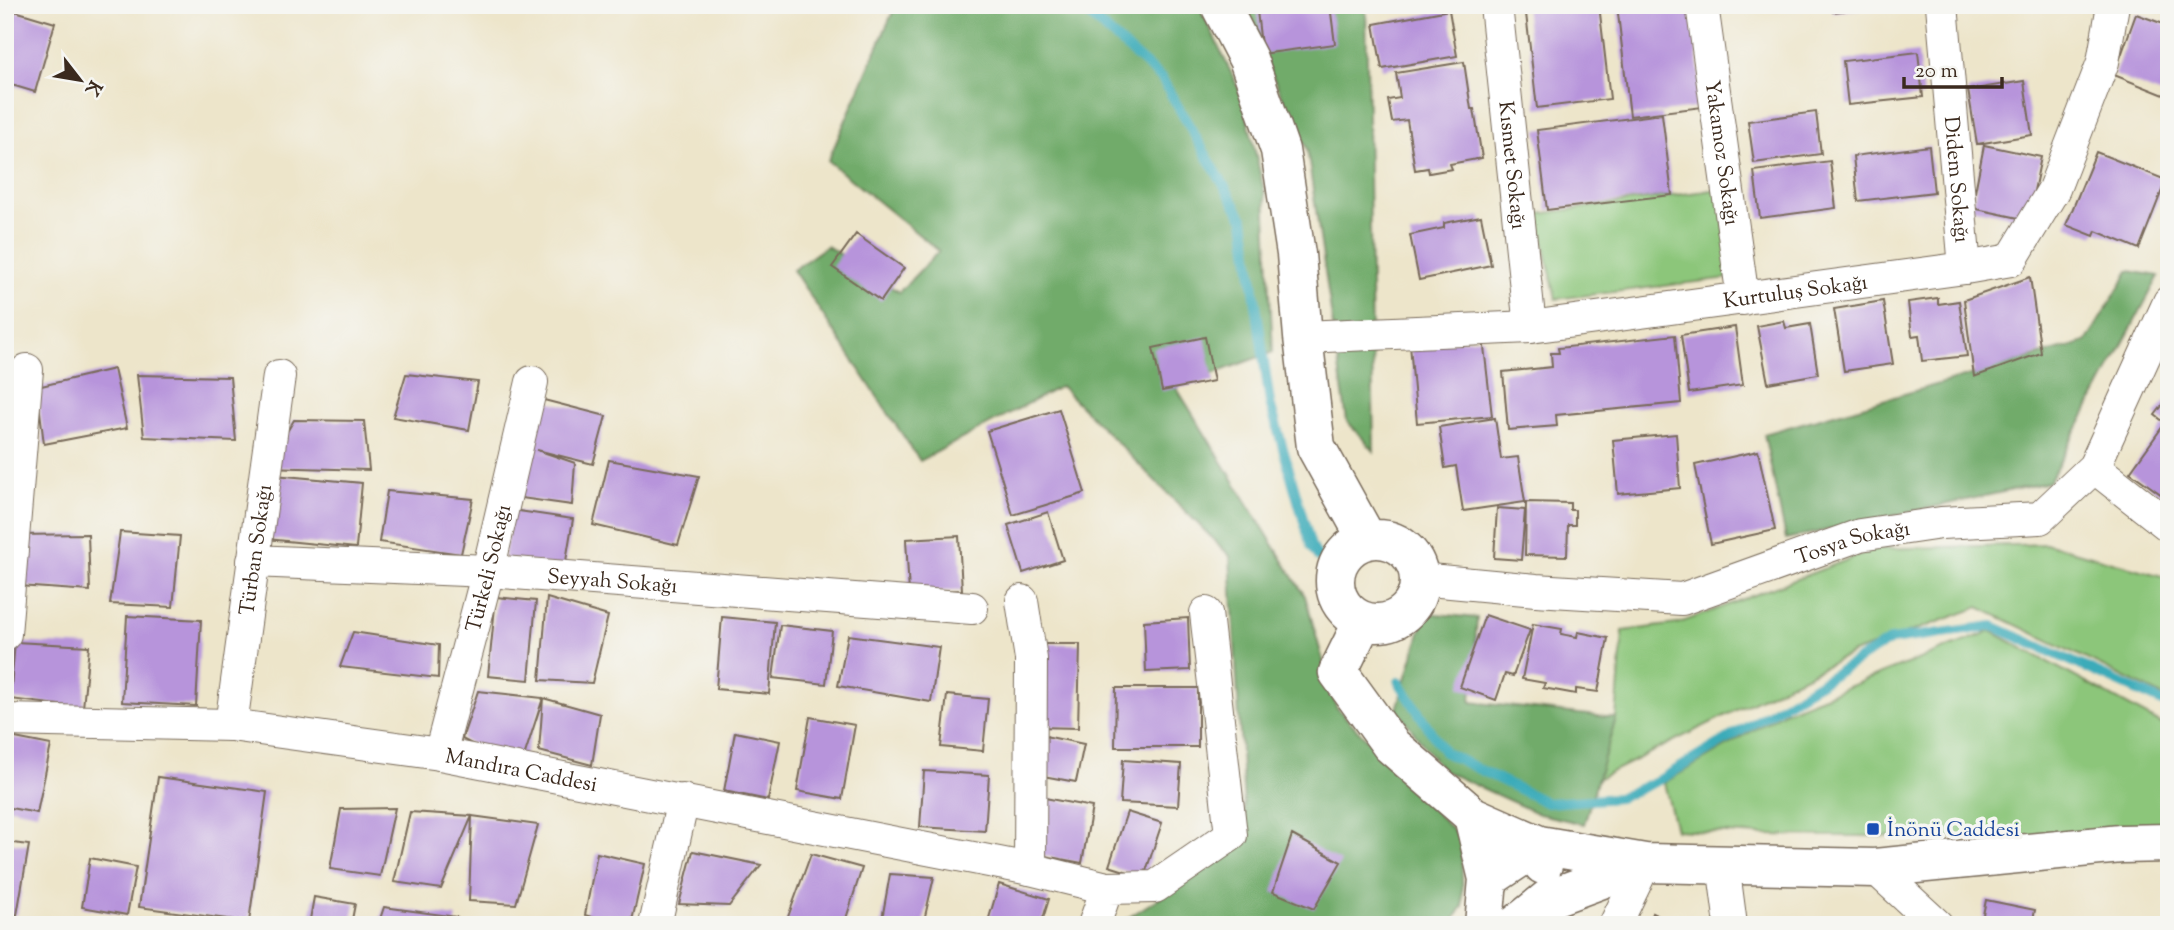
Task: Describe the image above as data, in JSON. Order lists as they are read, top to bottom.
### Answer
{
  "streets": {
    "street": [
      "Yakamoz Sokağı",
      "Kısmet Sokağı",
      "Didem Sokağı",
      "Kurtuluş Sokağı",
      "Tosya Sokağı",
      "Türban Sokağı",
      "Türkeli Sokağı",
      "Seyyah Sokağı",
      "Mandıra Caddesi"
    ]
  },
  "crossings": [
    ["Yakamoz Sokağı", "Kurtuluş Sokağı"],
    ["Kısmet Sokağı", "Kurtuluş Sokağı"],
    ["Didem Sokağı", "Kurtuluş Sokağı"],
    ["Türban Sokağı", "Seyyah Sokağı"],
    ["Türban Sokağı", "Mandıra Caddesi"],
    ["Türkeli Sokağı", "Seyyah Sokağı"],
    ["Türkeli Sokağı", "Mandıra Caddesi"]
  ],
  "places": {
    "transit": ["İnönü Caddesi"]
  },
  "scale_bar": "20 m",
  "north": "bottom right"
}
